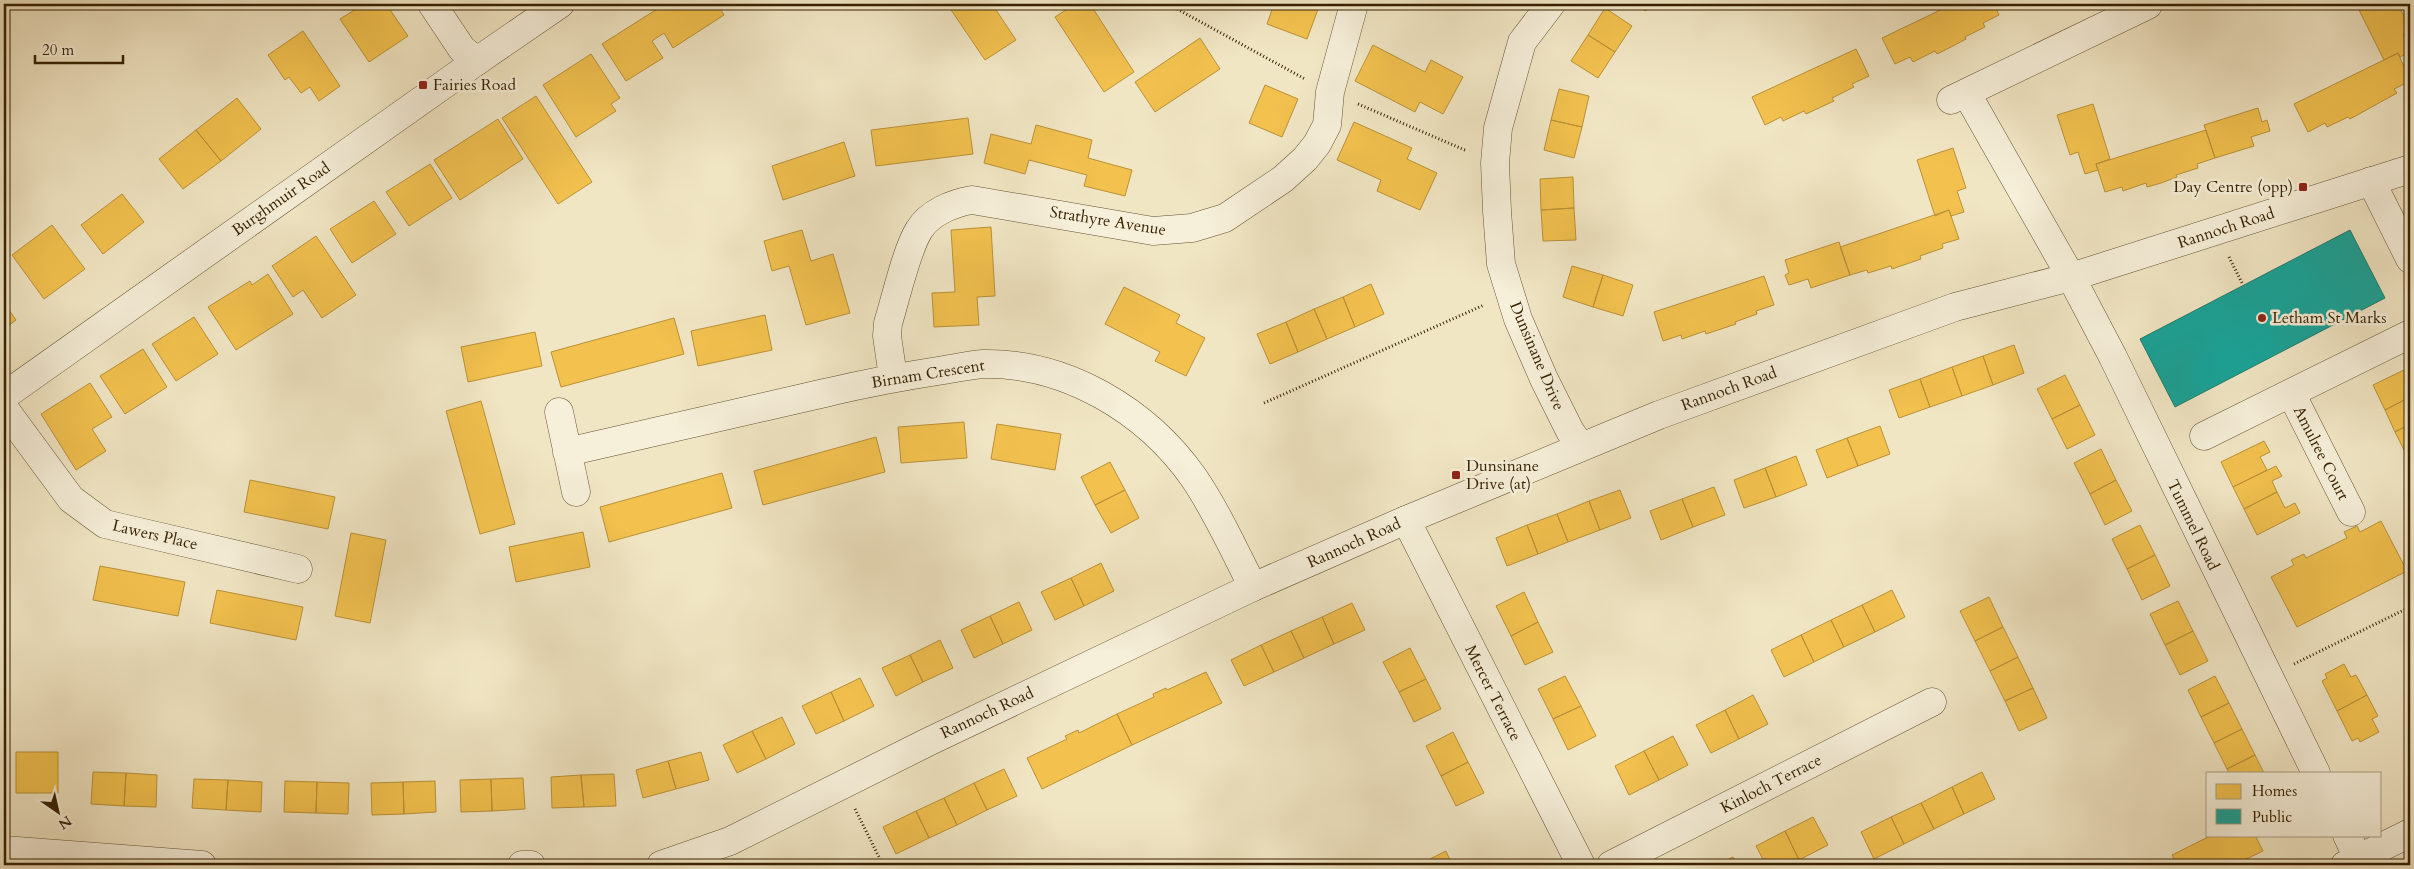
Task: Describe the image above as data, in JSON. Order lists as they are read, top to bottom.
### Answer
{
  "streets": {
    "street": [
      "Burghmuir Road",
      "Strathyre Avenue",
      "Rannoch Road",
      "Dunsinane Drive",
      "Birnam Crescent",
      "Amulree Court",
      "Tummel Road",
      "Lawers Place",
      "Mercer Terrace",
      "Kinloch Terrace"
    ]
  },
  "crossings": [
    ["Strathyre Avenue", "Birnam Crescent"],
    ["Rannoch Road", "Dunsinane Drive"],
    ["Rannoch Road", "Birnam Crescent"],
    ["Rannoch Road", "Tummel Road"],
    ["Rannoch Road", "Mercer Terrace"]
  ],
  "places": {
    "transit": ["Fairies Road", "Day Centre (opp)", "Dunsinane Drive (at)"],
    "other": ["Letham St Marks"]
  },
  "legend": ["Homes", "Public"],
  "scale_bar": "20 m",
  "north": "bottom right"
}
